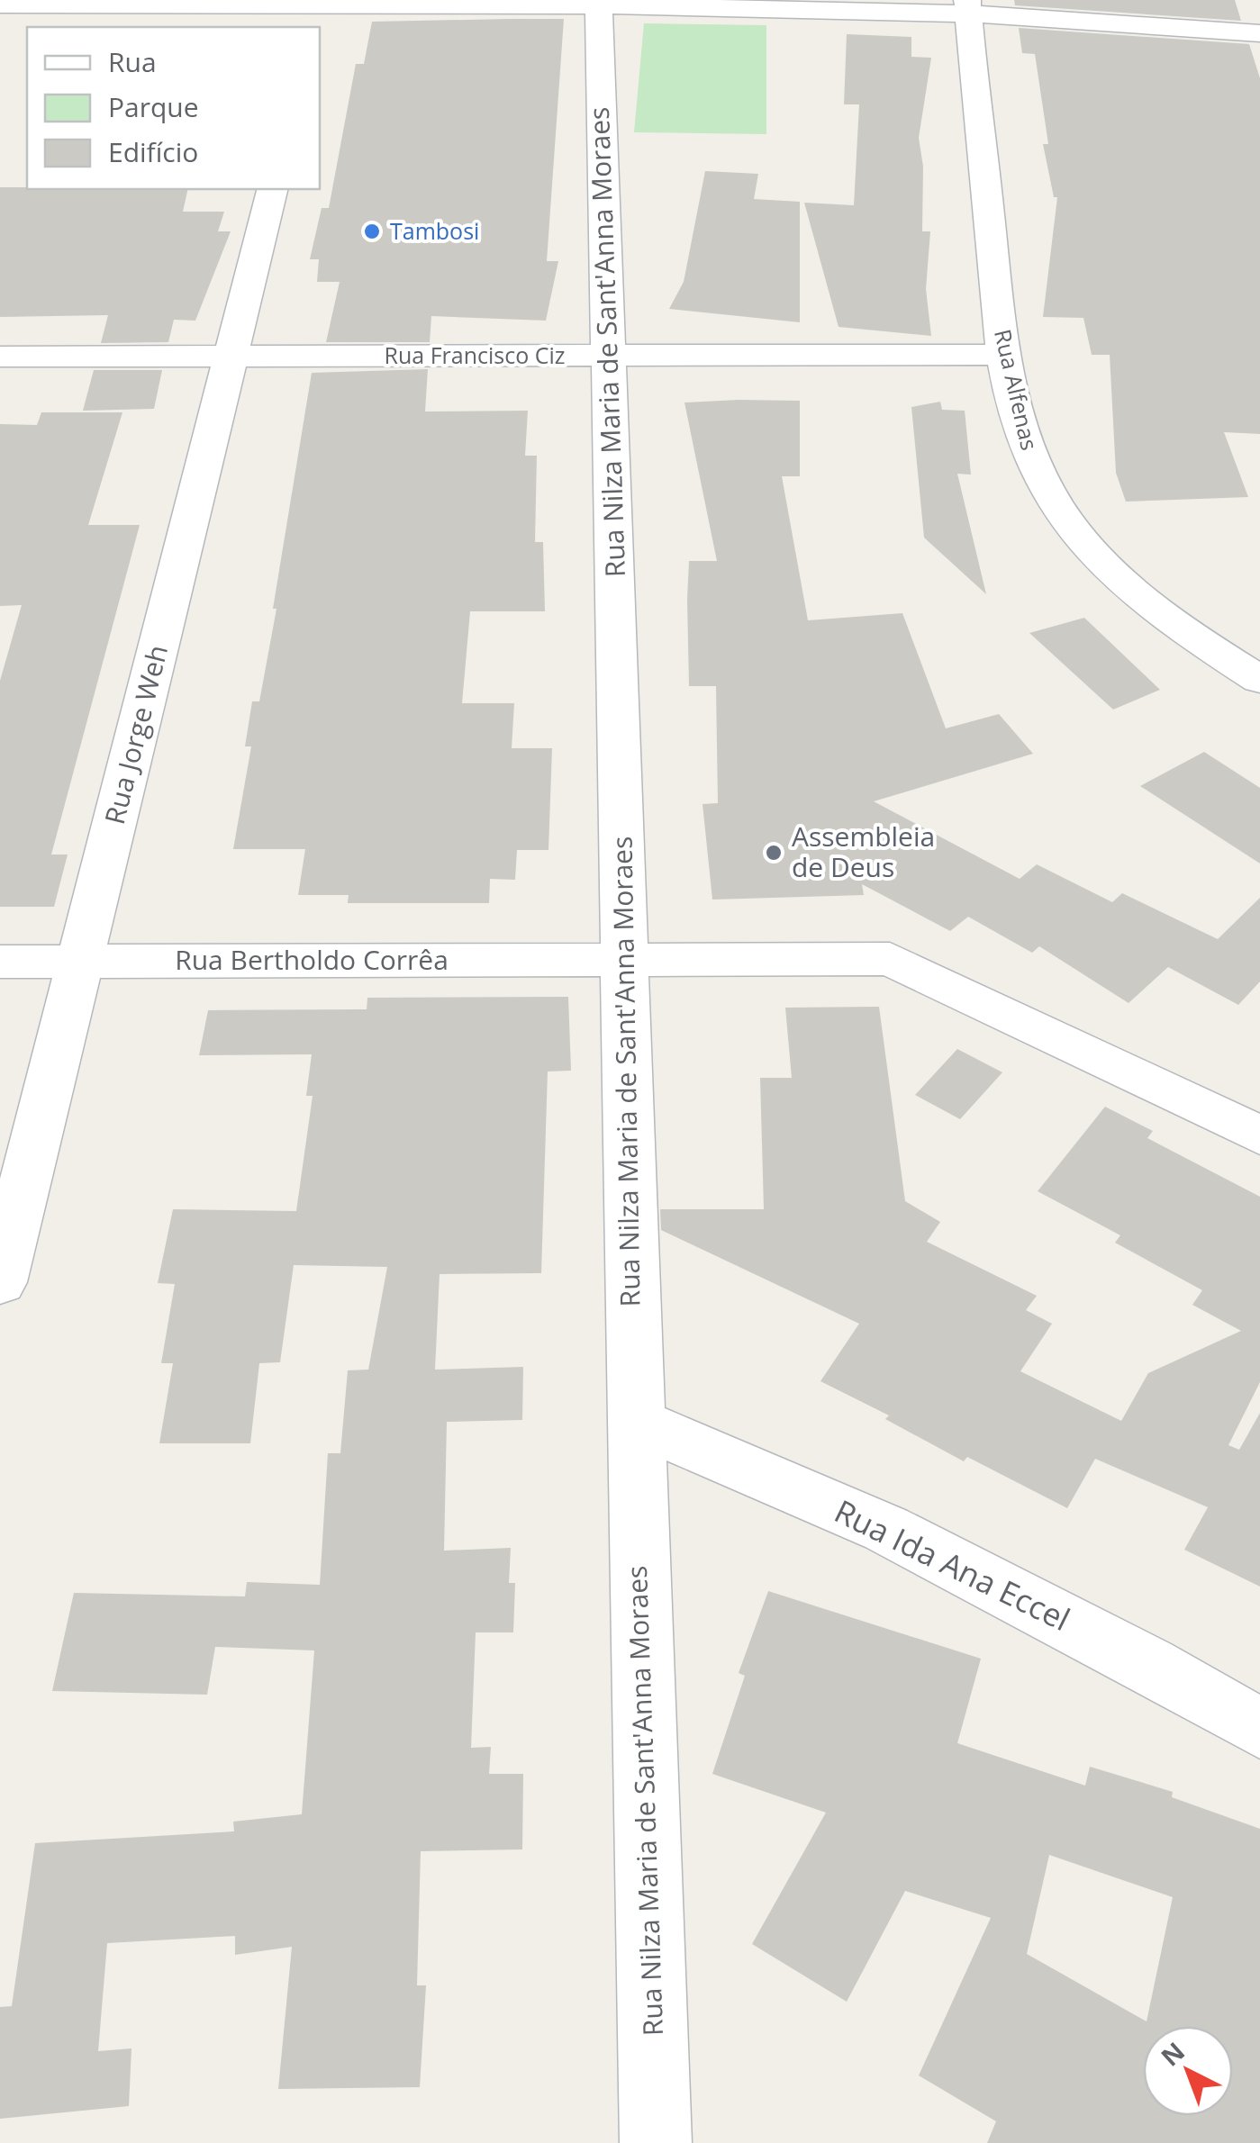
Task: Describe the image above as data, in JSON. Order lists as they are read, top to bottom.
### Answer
{
  "streets": {
    "street": [
      "Rua Nilza Maria de Sant'Anna Moraes",
      "Rua Francisco Ciz",
      "Rua Alfenas",
      "Rua Jorge Weh",
      "Rua Bertholdo Corrêa",
      "Rua Ida Ana Eccel"
    ]
  },
  "crossings": [
    ["Rua Nilza Maria de Sant'Anna Moraes", "Rua Francisco Ciz"],
    ["Rua Nilza Maria de Sant'Anna Moraes", "Rua Bertholdo Corrêa"],
    ["Rua Nilza Maria de Sant'Anna Moraes", "Rua Ida Ana Eccel"],
    ["Rua Francisco Ciz", "Rua Alfenas"],
    ["Rua Francisco Ciz", "Rua Jorge Weh"],
    ["Rua Jorge Weh", "Rua Bertholdo Corrêa"]
  ],
  "places": ["Tambosi", "Assembleia de Deus"],
  "legend": ["Rua", "Parque", "Edifício"],
  "north": "top left"
}
